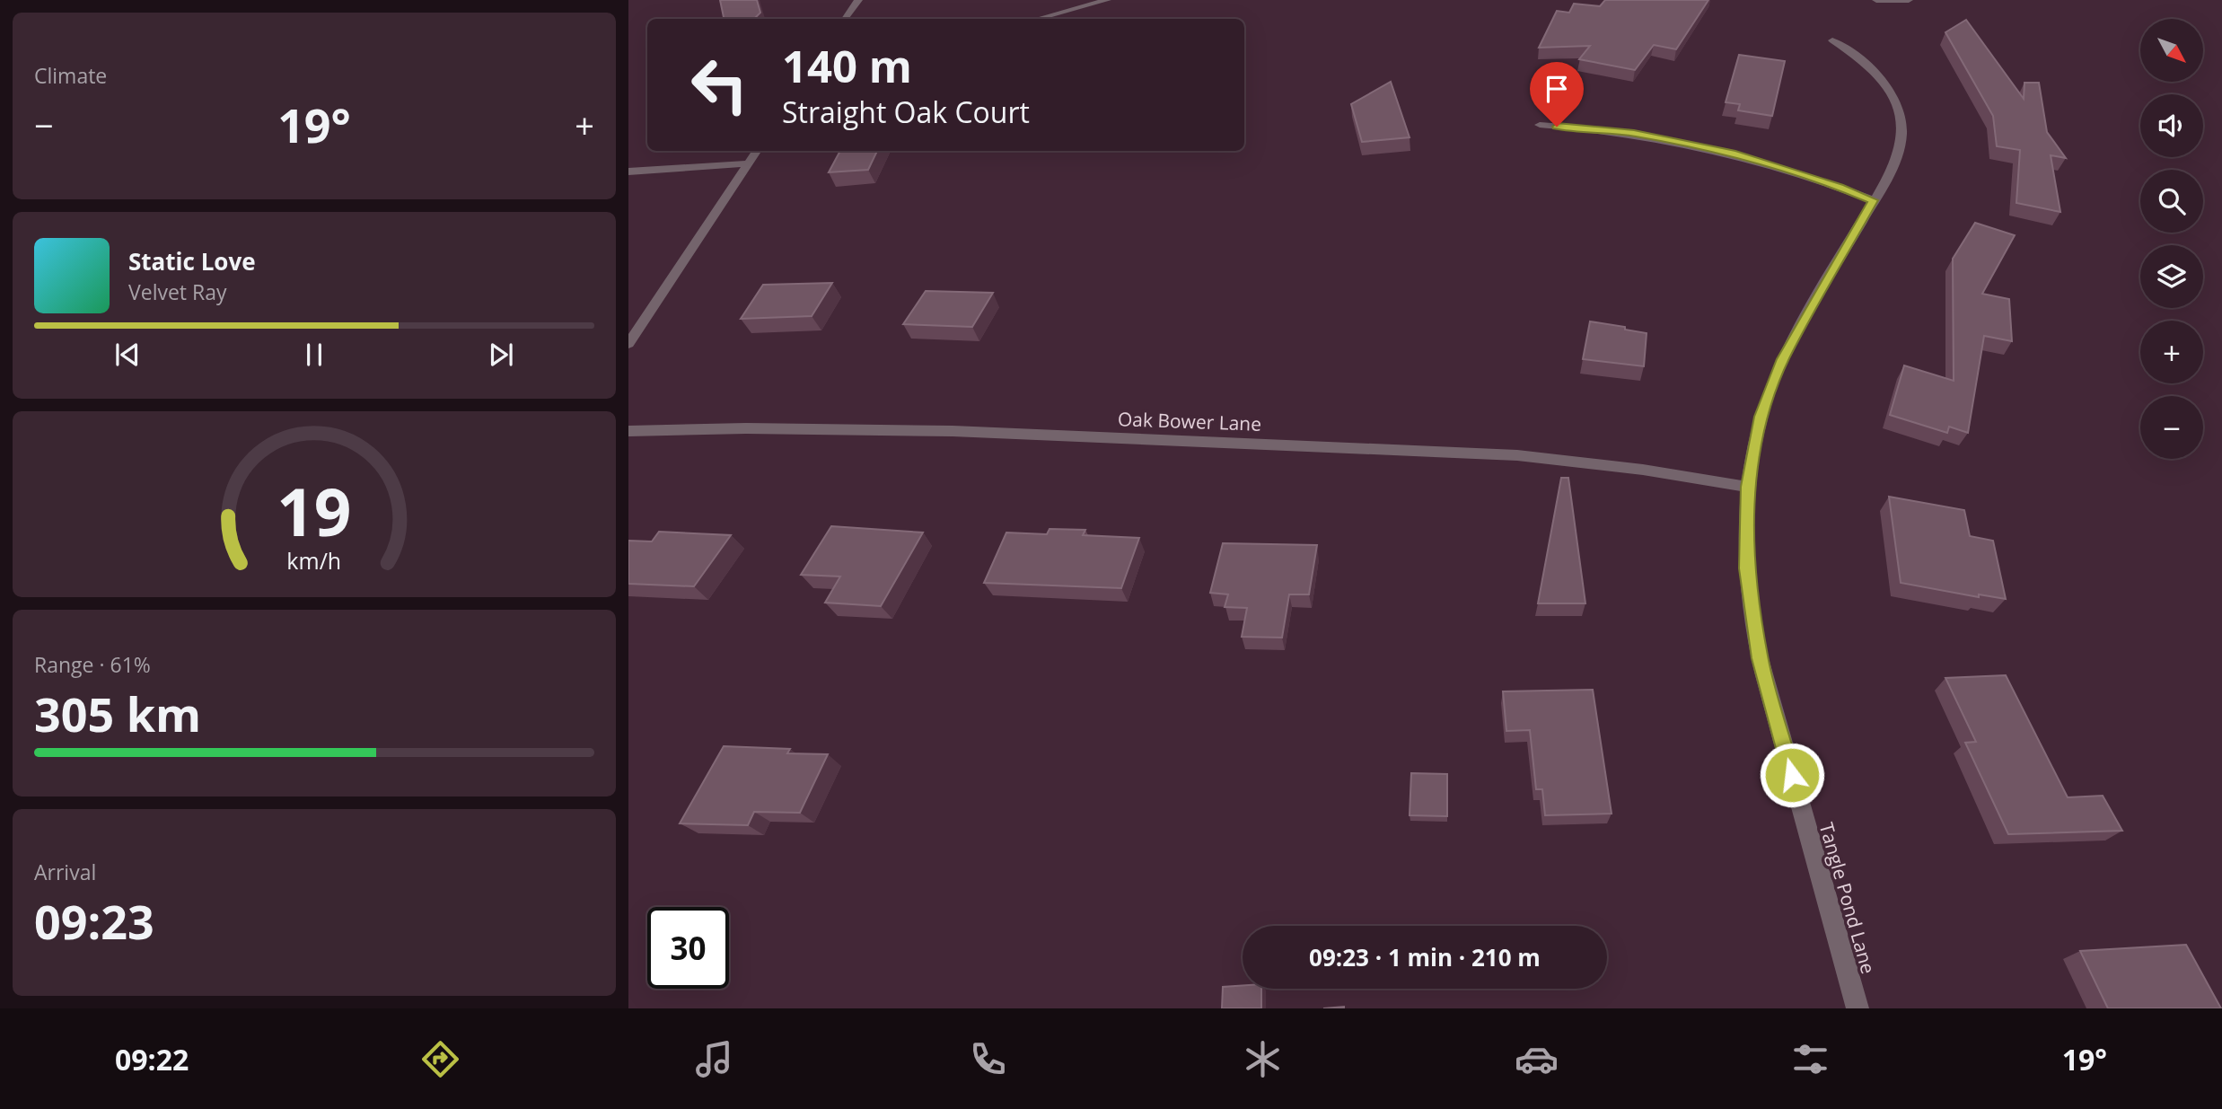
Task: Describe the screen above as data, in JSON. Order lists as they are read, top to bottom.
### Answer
{
  "streets": {
    "street": ["Oak Bower Lane", "Tangle Pond Lane"]
  },
  "crossings": [
    ["Oak Bower Lane", "Tangle Pond Lane"]
  ],
  "north": "bottom right",
  "page": {
    "tile": [
      "Climate",
      ["Range · 61%", "305 km"],
      ["Arrival", "09:23"]
    ],
    "map_buttons": ["+", "−"],
    "turn": ["140 m", "Straight Oak Court"],
    "heat": ["−", "19°", "+"],
    "song": ["Static Love", "Velvet Ray"],
    "limit": "30",
    "trip": "09:23 · 1 min · 210 m",
    "tabs": ["09:22", "19°"],
    "gauge": ["19", "km/h"]
  }
}
